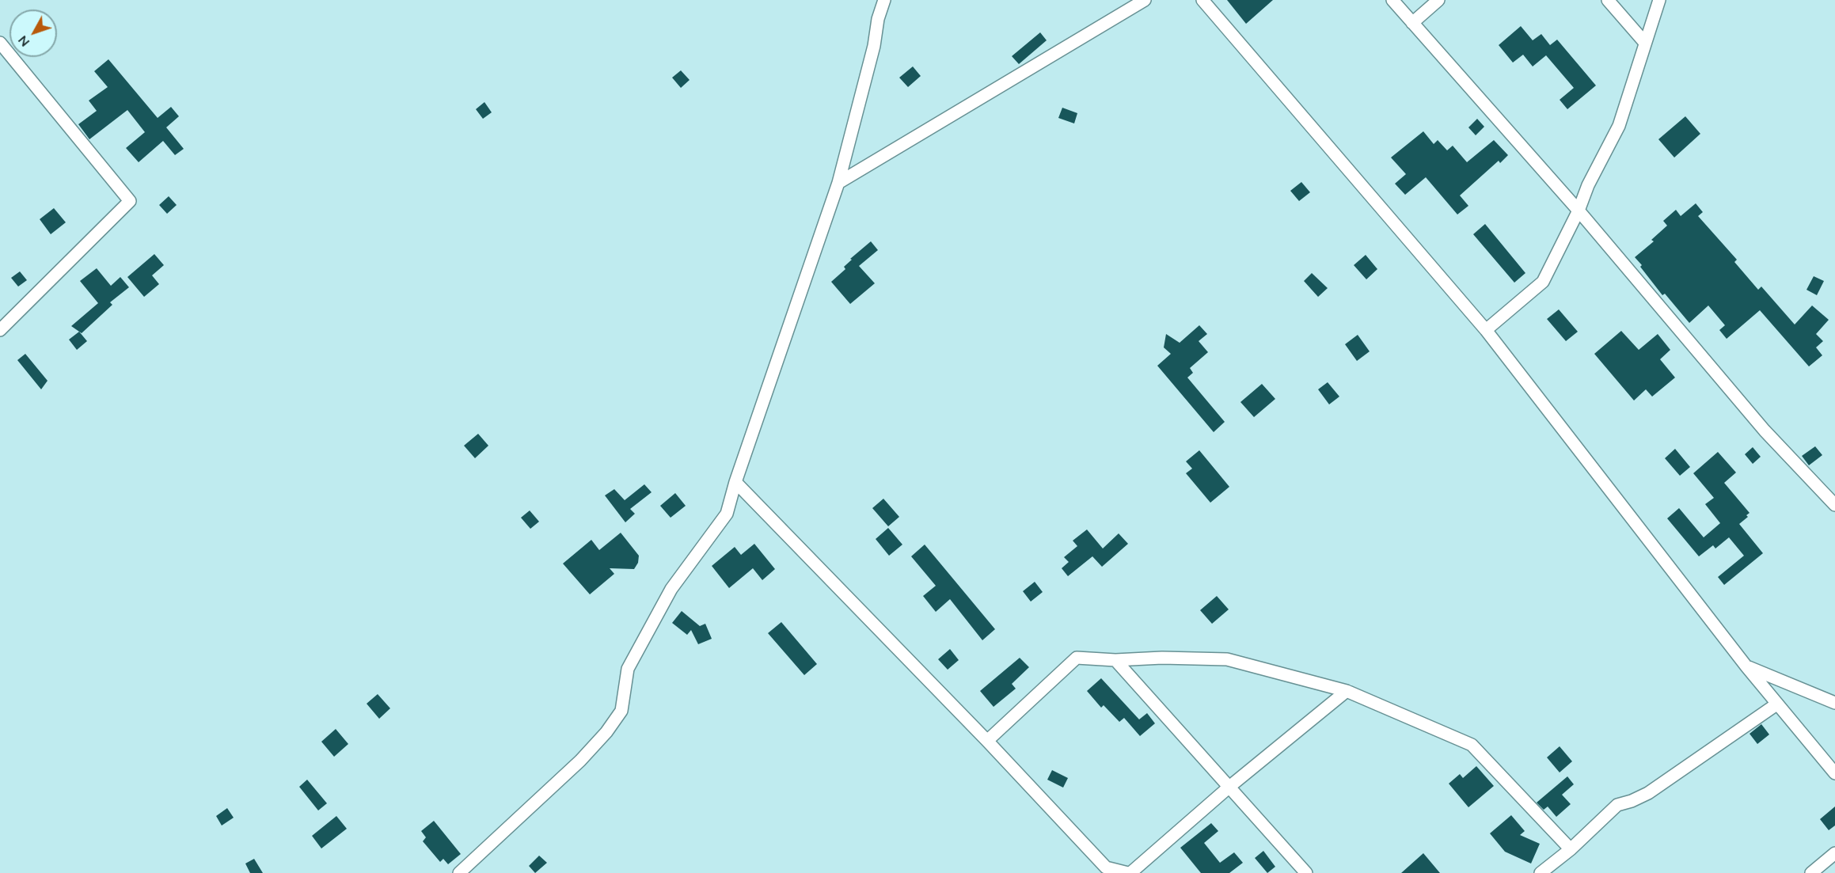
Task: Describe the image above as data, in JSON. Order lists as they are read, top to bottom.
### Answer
{
  "north": "bottom left"
}
